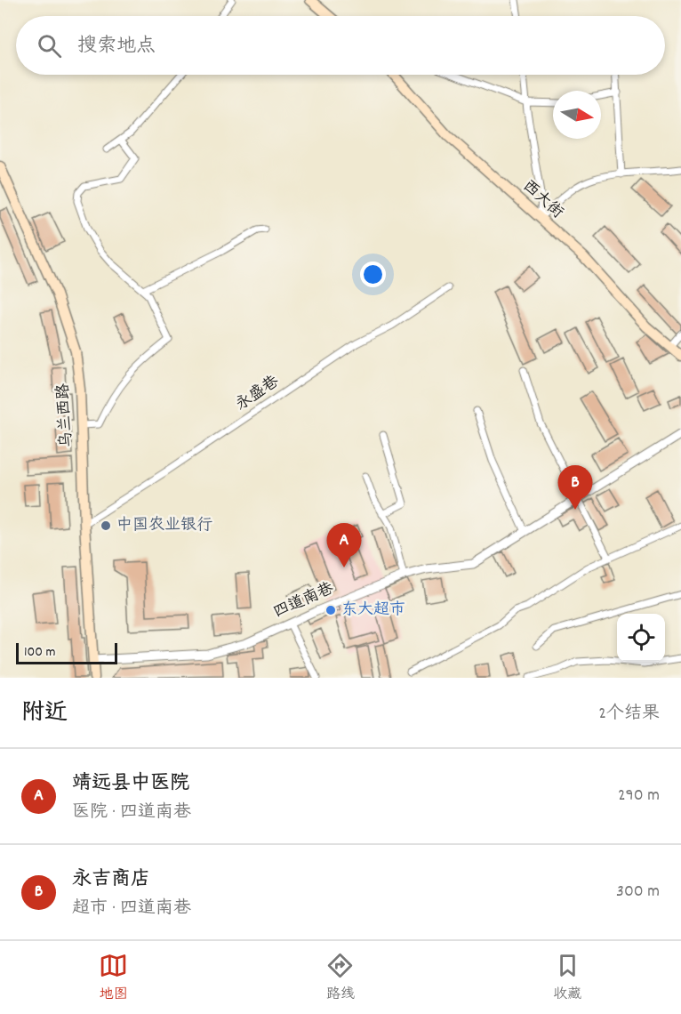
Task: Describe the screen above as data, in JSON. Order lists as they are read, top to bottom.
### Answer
{
  "streets": {
    "main road": ["西大街", "乌兰西路"],
    "street": ["永盛巷", "四道南巷"]
  },
  "crossings": [
    ["永盛巷", "乌兰西路"],
    ["乌兰西路", "四道南巷"]
  ],
  "places": ["中国农业银行", "东大超市"],
  "scale_bar": "100 m",
  "north": "right",
  "page": {
    "search": "搜索地点",
    "pins": ["B", "A"],
    "scale": "100 m",
    "heading": ["附近", "2个结果"],
    "list": [
      {
        "mark": "A",
        "name": "靖远县中医院",
        "note": "医院 · 四道南巷",
        "value": "290 m"
      },
      {
        "mark": "B",
        "name": "永吉商店",
        "note": "超市 · 四道南巷",
        "value": "300 m"
      }
    ],
    "nav": ["地图", "路线", "收藏"]
  }
}
